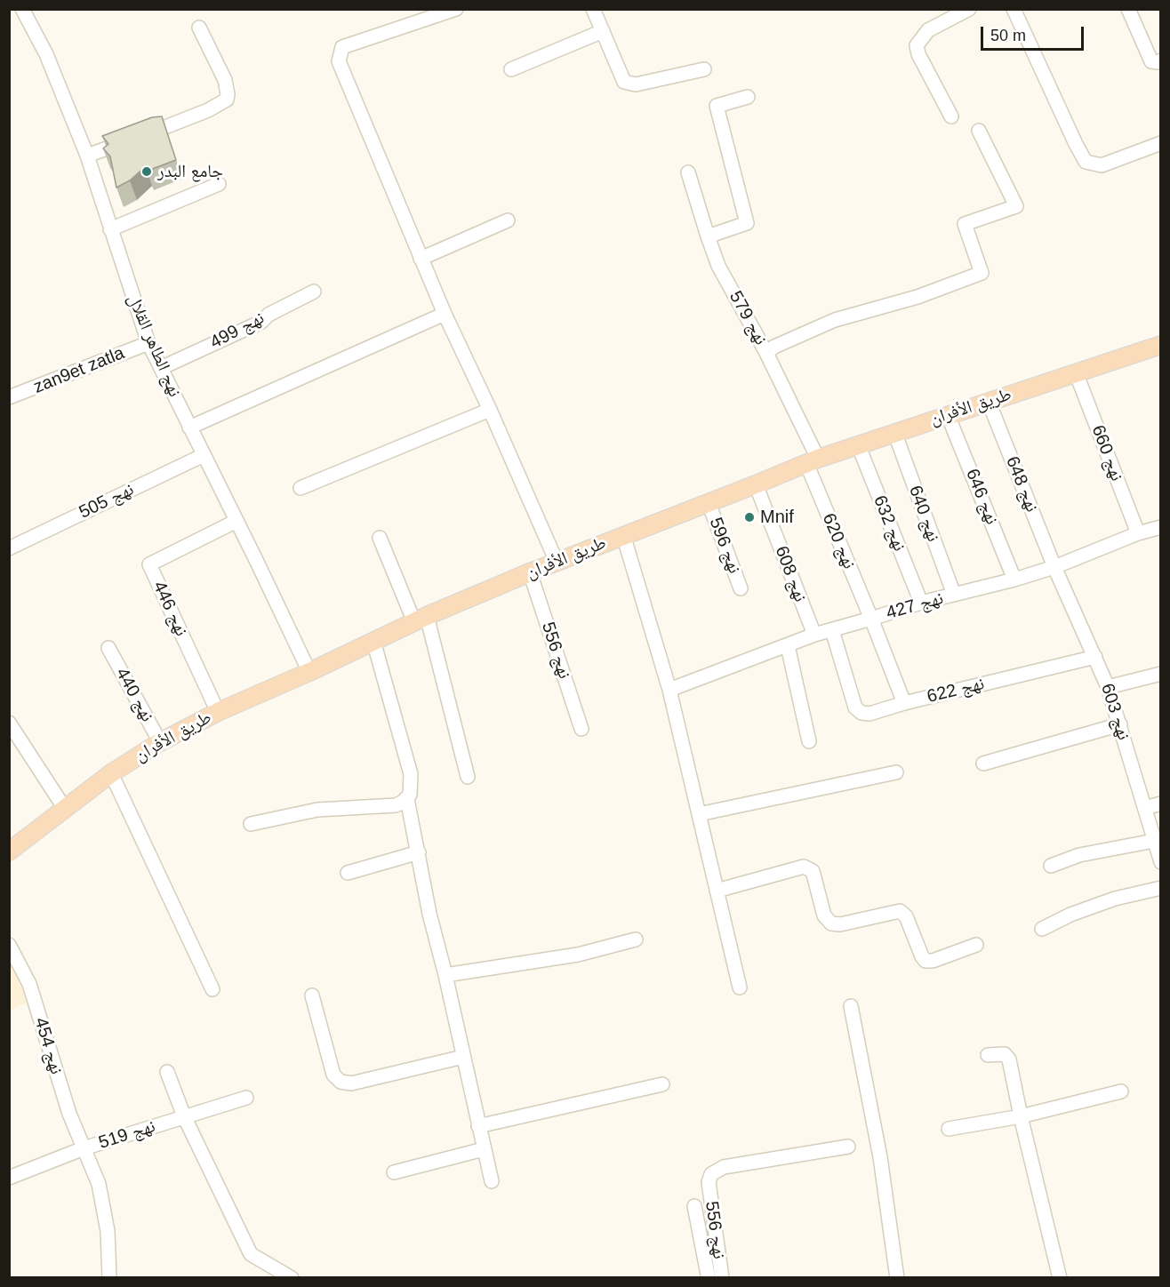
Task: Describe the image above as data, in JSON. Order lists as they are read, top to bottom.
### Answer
{
  "streets": {
    "main road": ["طريق الأفران"],
    "street": [
      "نهج 579",
      "نهج 499",
      "نهج الطاهر القلال",
      "zan9et zatla",
      "نهج 660",
      "نهج 648",
      "نهج 646",
      "نهج 505",
      "نهج 640",
      "نهج 632",
      "نهج 620",
      "نهج 596",
      "نهج 608",
      "نهج 427",
      "نهج 446",
      "نهج 556",
      "نهج 622",
      "نهج 440",
      "نهج 603",
      "نهج 454",
      "نهج 519"
    ]
  },
  "crossings": [
    ["نهج 579", "طريق الأفران"],
    ["نهج 579", "نهج 620"],
    ["نهج 499", "نهج الطاهر القلال"],
    ["نهج الطاهر القلال", "zan9et zatla"],
    ["نهج الطاهر القلال", "طريق الأفران"],
    ["نهج الطاهر القلال", "نهج 505"],
    ["نهج الطاهر القلال", "نهج 446"],
    ["طريق الأفران", "نهج 660"],
    ["طريق الأفران", "نهج 648"],
    ["طريق الأفران", "نهج 646"],
    ["طريق الأفران", "نهج 640"],
    ["طريق الأفران", "نهج 632"],
    ["طريق الأفران", "نهج 620"],
    ["طريق الأفران", "نهج 596"],
    ["طريق الأفران", "نهج 608"],
    ["طريق الأفران", "نهج 446"],
    ["طريق الأفران", "نهج 556"],
    ["طريق الأفران", "نهج 440"],
    ["نهج 660", "نهج 427"],
    ["نهج 648", "نهج 427"],
    ["نهج 648", "نهج 603"],
    ["نهج 646", "نهج 427"],
    ["نهج 640", "نهج 427"],
    ["نهج 632", "نهج 427"],
    ["نهج 620", "نهج 427"],
    ["نهج 620", "نهج 622"],
    ["نهج 608", "نهج 427"],
    ["نهج 427", "نهج 622"],
    ["نهج 427", "نهج 603"],
    ["نهج 622", "نهج 603"],
    ["نهج 454", "نهج 519"]
  ],
  "places": ["جامع البدر", "Mnif"],
  "scale_bar": "50 m"
}
